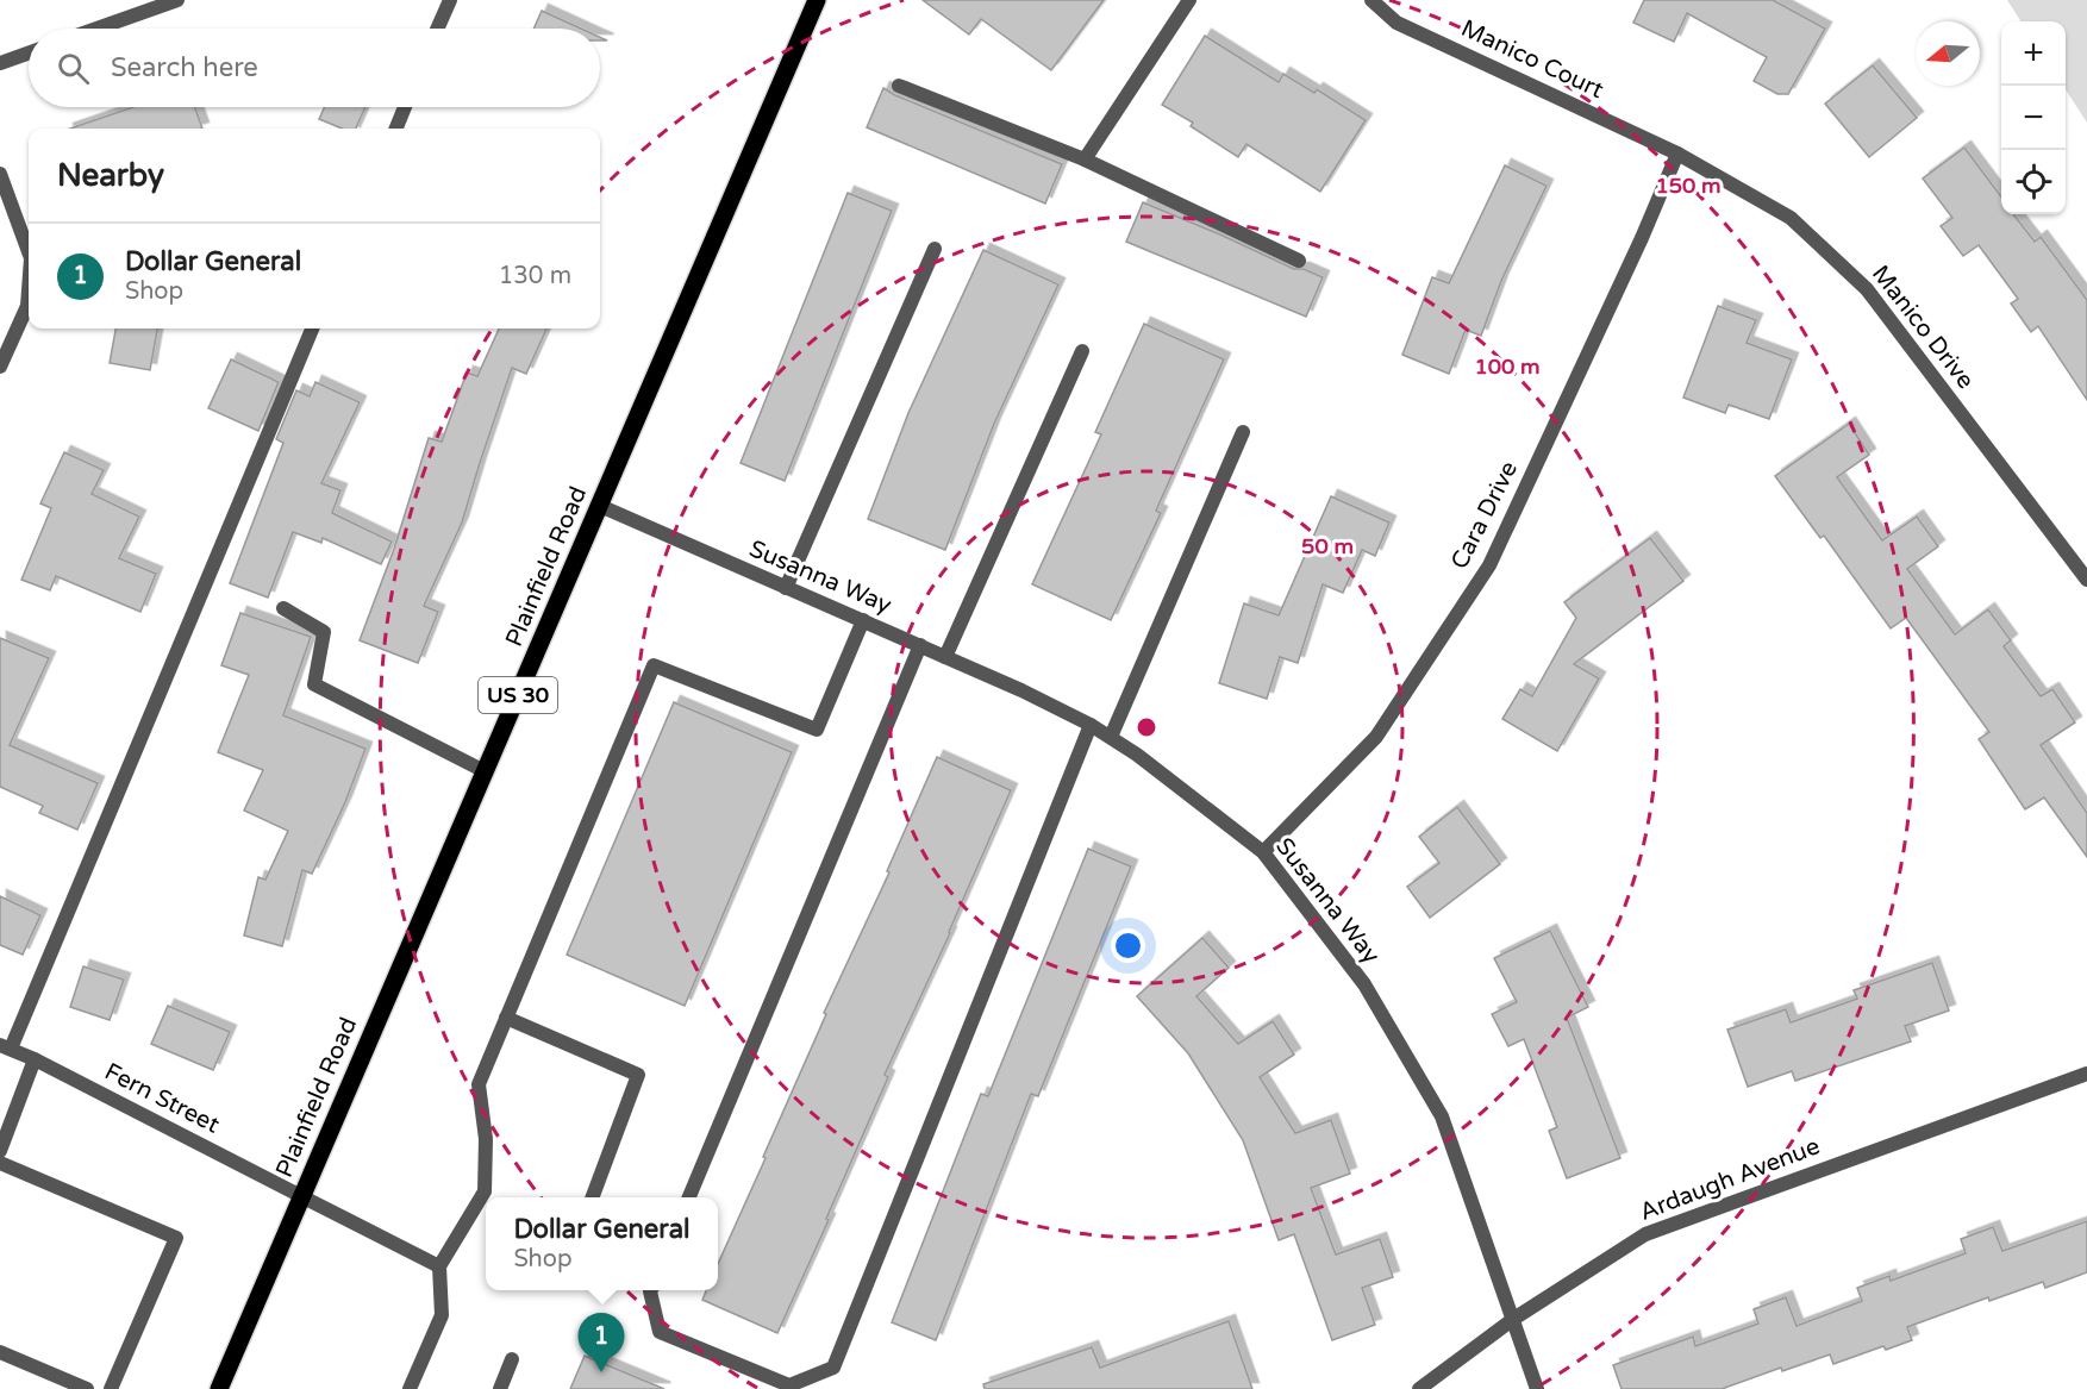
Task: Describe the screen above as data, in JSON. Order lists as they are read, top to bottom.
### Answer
{
  "streets": {
    "main road": ["Plainfield Road", "US 30"],
    "street": [
      "Manico Court",
      "Manico Drive",
      "Cara Drive",
      "Susanna Way",
      "Fern Street",
      "Ardaugh Avenue"
    ]
  },
  "crossings": [
    ["Manico Court", "Manico Drive"],
    ["Manico Court", "Cara Drive"],
    ["Manico Drive", "Cara Drive"],
    ["Cara Drive", "Susanna Way"],
    ["Plainfield Road", "Susanna Way"],
    ["Plainfield Road", "Fern Street"],
    ["Susanna Way", "Ardaugh Avenue"]
  ],
  "north": "left",
  "page": {
    "map_buttons": ["+", "−"],
    "search": "Search here",
    "heading": "Nearby",
    "list": [
      {
        "mark": "1",
        "name": "Dollar General",
        "note": "Shop",
        "value": "130 m"
      }
    ],
    "popup": ["Dollar General", "Shop"],
    "pins": "1"
  },
  "rings": ["150 m", "100 m", "50 m"]
}
